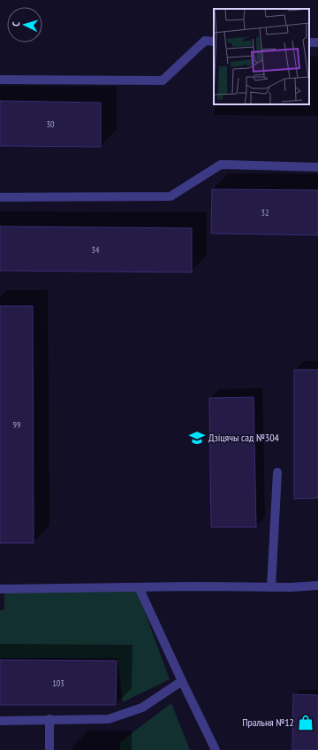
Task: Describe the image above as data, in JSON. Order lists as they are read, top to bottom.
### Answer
{
  "places": {
    "school or university": ["Дзіцячы сад №304"],
    "shop": ["Пральня №12"]
  },
  "house_numbers": [
    "30",
    "32",
    "34",
    "99",
    "103"
  ],
  "north": "left"
}
